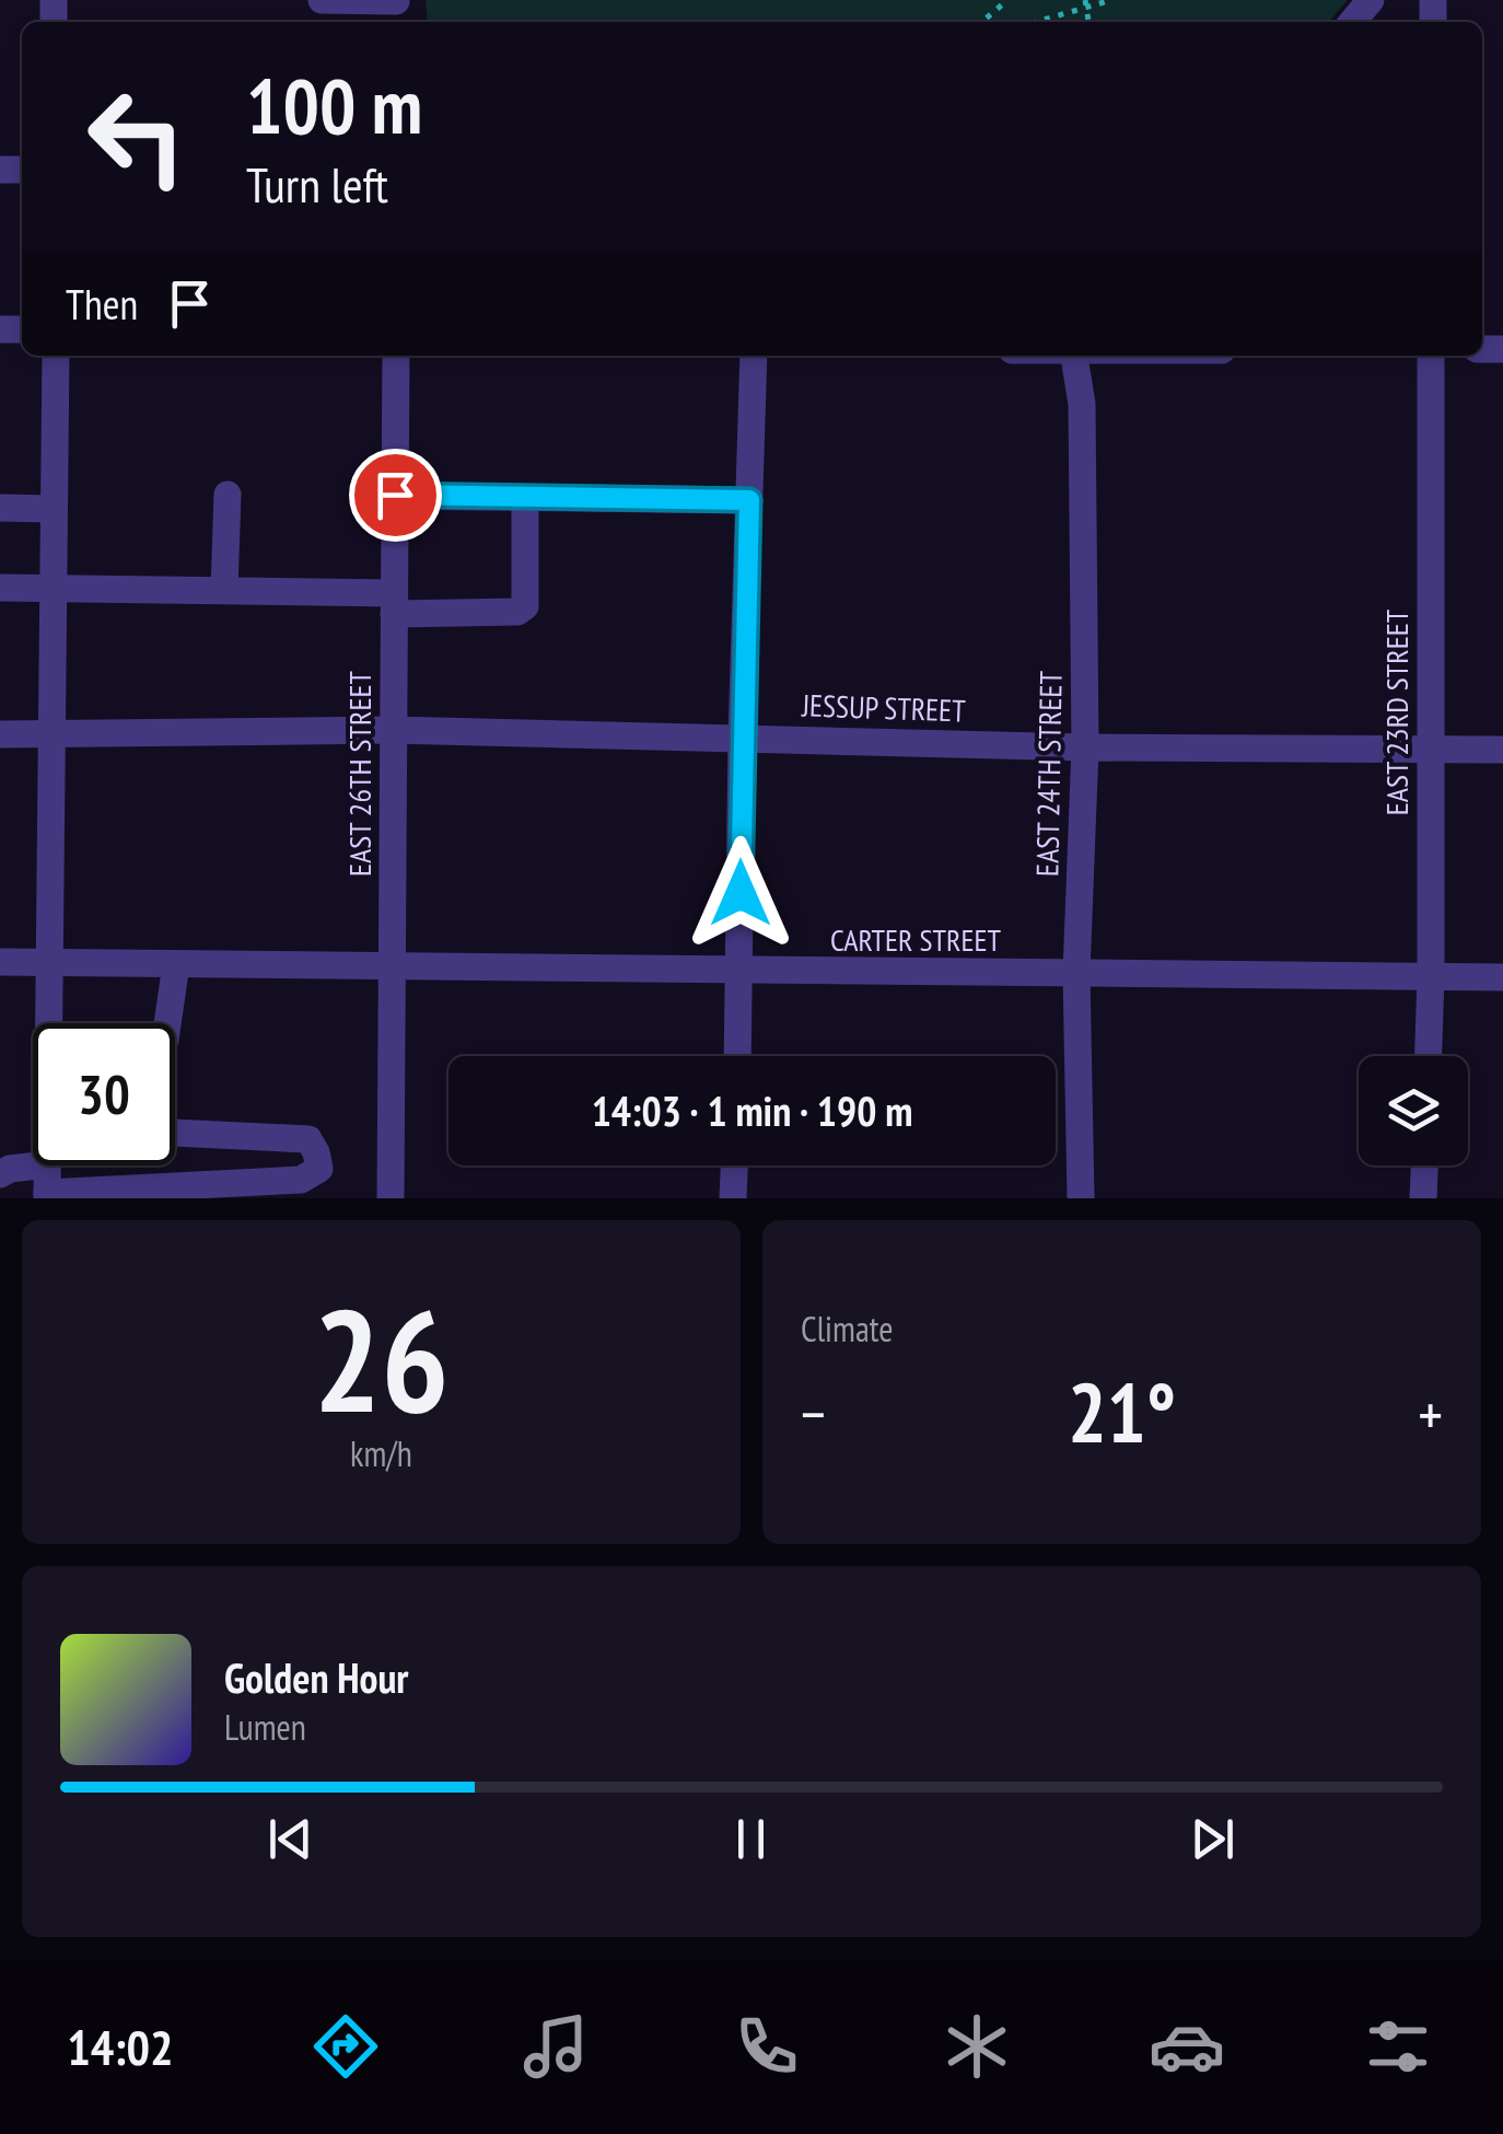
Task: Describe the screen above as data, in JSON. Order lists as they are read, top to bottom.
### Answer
{
  "streets": {
    "street": [
      "JESSUP STREET",
      "EAST 23RD STREET",
      "EAST 26TH STREET",
      "EAST 24TH STREET",
      "CARTER STREET"
    ]
  },
  "crossings": [
    ["JESSUP STREET", "EAST 23RD STREET"],
    ["JESSUP STREET", "EAST 26TH STREET"],
    ["JESSUP STREET", "EAST 24TH STREET"],
    ["EAST 23RD STREET", "CARTER STREET"],
    ["EAST 26TH STREET", "CARTER STREET"],
    ["EAST 24TH STREET", "CARTER STREET"]
  ],
  "page": {
    "turn": ["100 m", "Turn left"],
    "then": "Then",
    "limit": "30",
    "trip": "14:03 · 1 min · 190 m",
    "tile": [
      ["26", "km/h"],
      "Climate"
    ],
    "heat": ["−", "21°", "+"],
    "song": ["Golden Hour", "Lumen"],
    "tabs": "14:02"
  }
}
